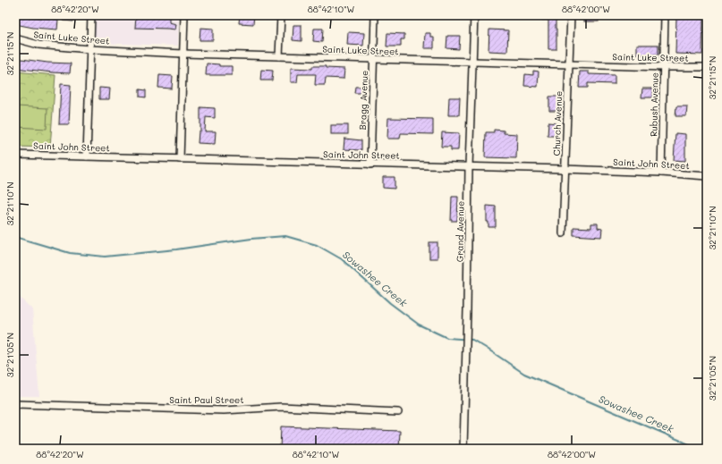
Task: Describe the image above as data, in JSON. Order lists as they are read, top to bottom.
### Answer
{
  "streets": {
    "street": [
      "Saint Luke Street",
      "Bragg Avenue",
      "Rubush Avenue",
      "Church Avenue",
      "Saint John Street",
      "Grand Avenue",
      "Saint Paul Street"
    ]
  },
  "crossings": [
    ["Saint Luke Street", "Bragg Avenue"],
    ["Saint Luke Street", "Rubush Avenue"],
    ["Saint Luke Street", "Church Avenue"],
    ["Saint Luke Street", "Grand Avenue"],
    ["Bragg Avenue", "Saint John Street"],
    ["Rubush Avenue", "Saint John Street"],
    ["Church Avenue", "Saint John Street"],
    ["Saint John Street", "Grand Avenue"]
  ],
  "water": ["Sowashee Creek"],
  "coordinates": [
    "88°42'20\"W",
    "88°42'10\"W",
    "88°42'00\"W",
    "32°21'15\"N",
    "32°21'10\"N",
    "32°21'05\"N"
  ]
}
